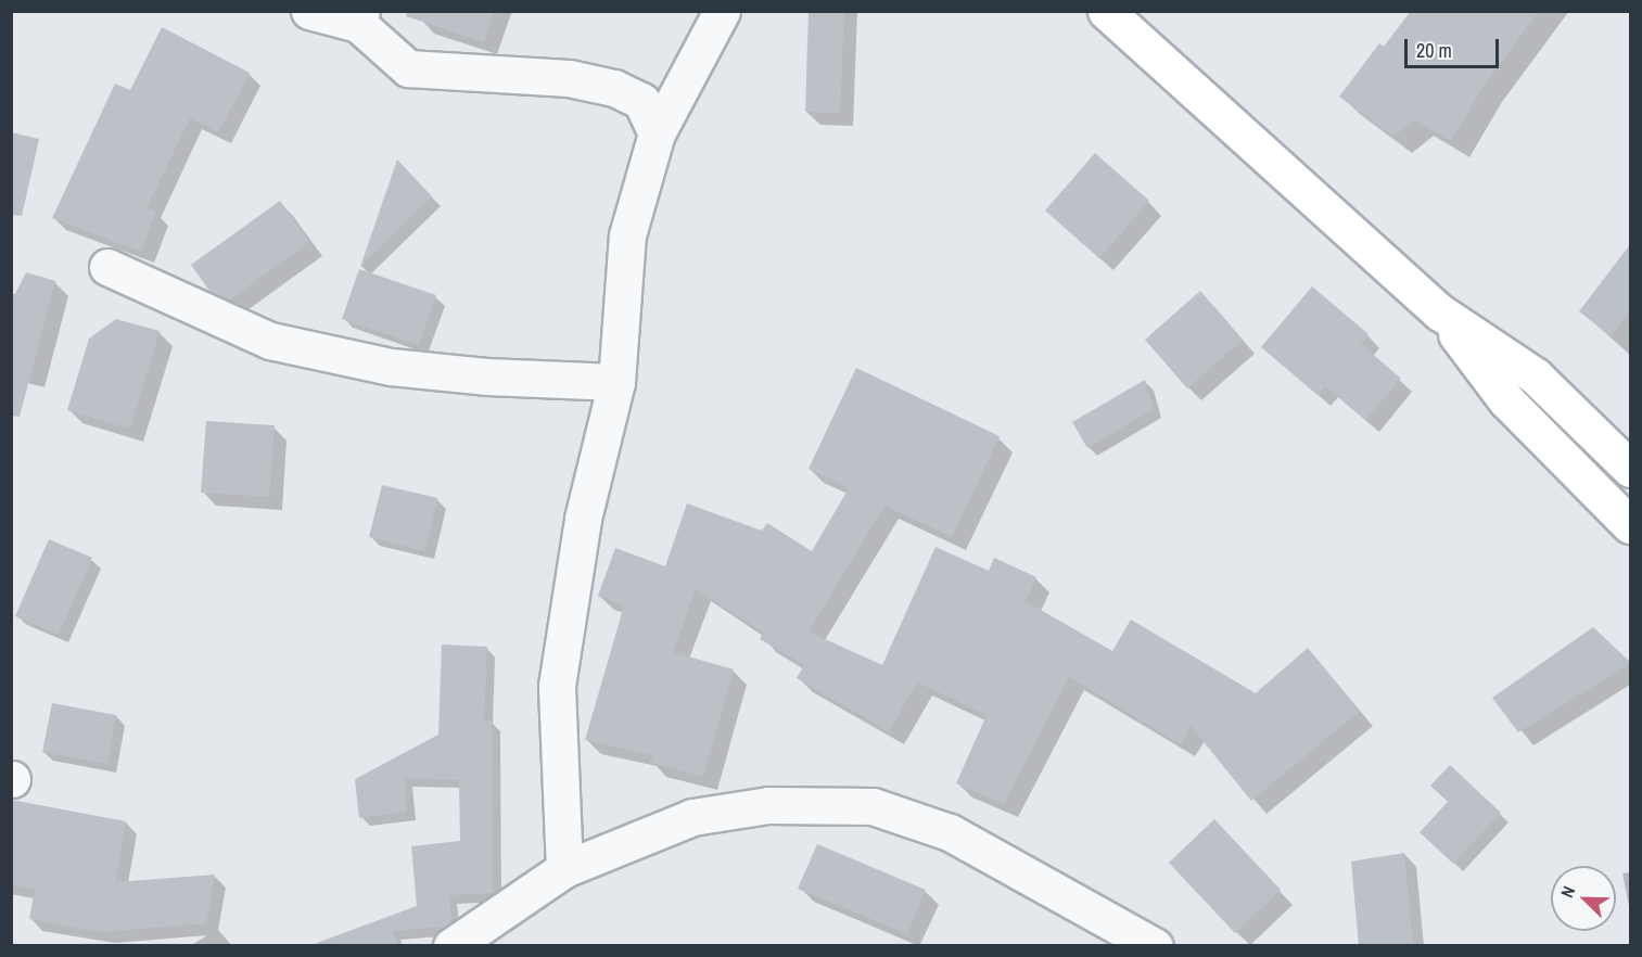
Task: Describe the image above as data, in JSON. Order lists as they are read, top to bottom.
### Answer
{
  "scale_bar": "20 m",
  "north": "top left"
}
